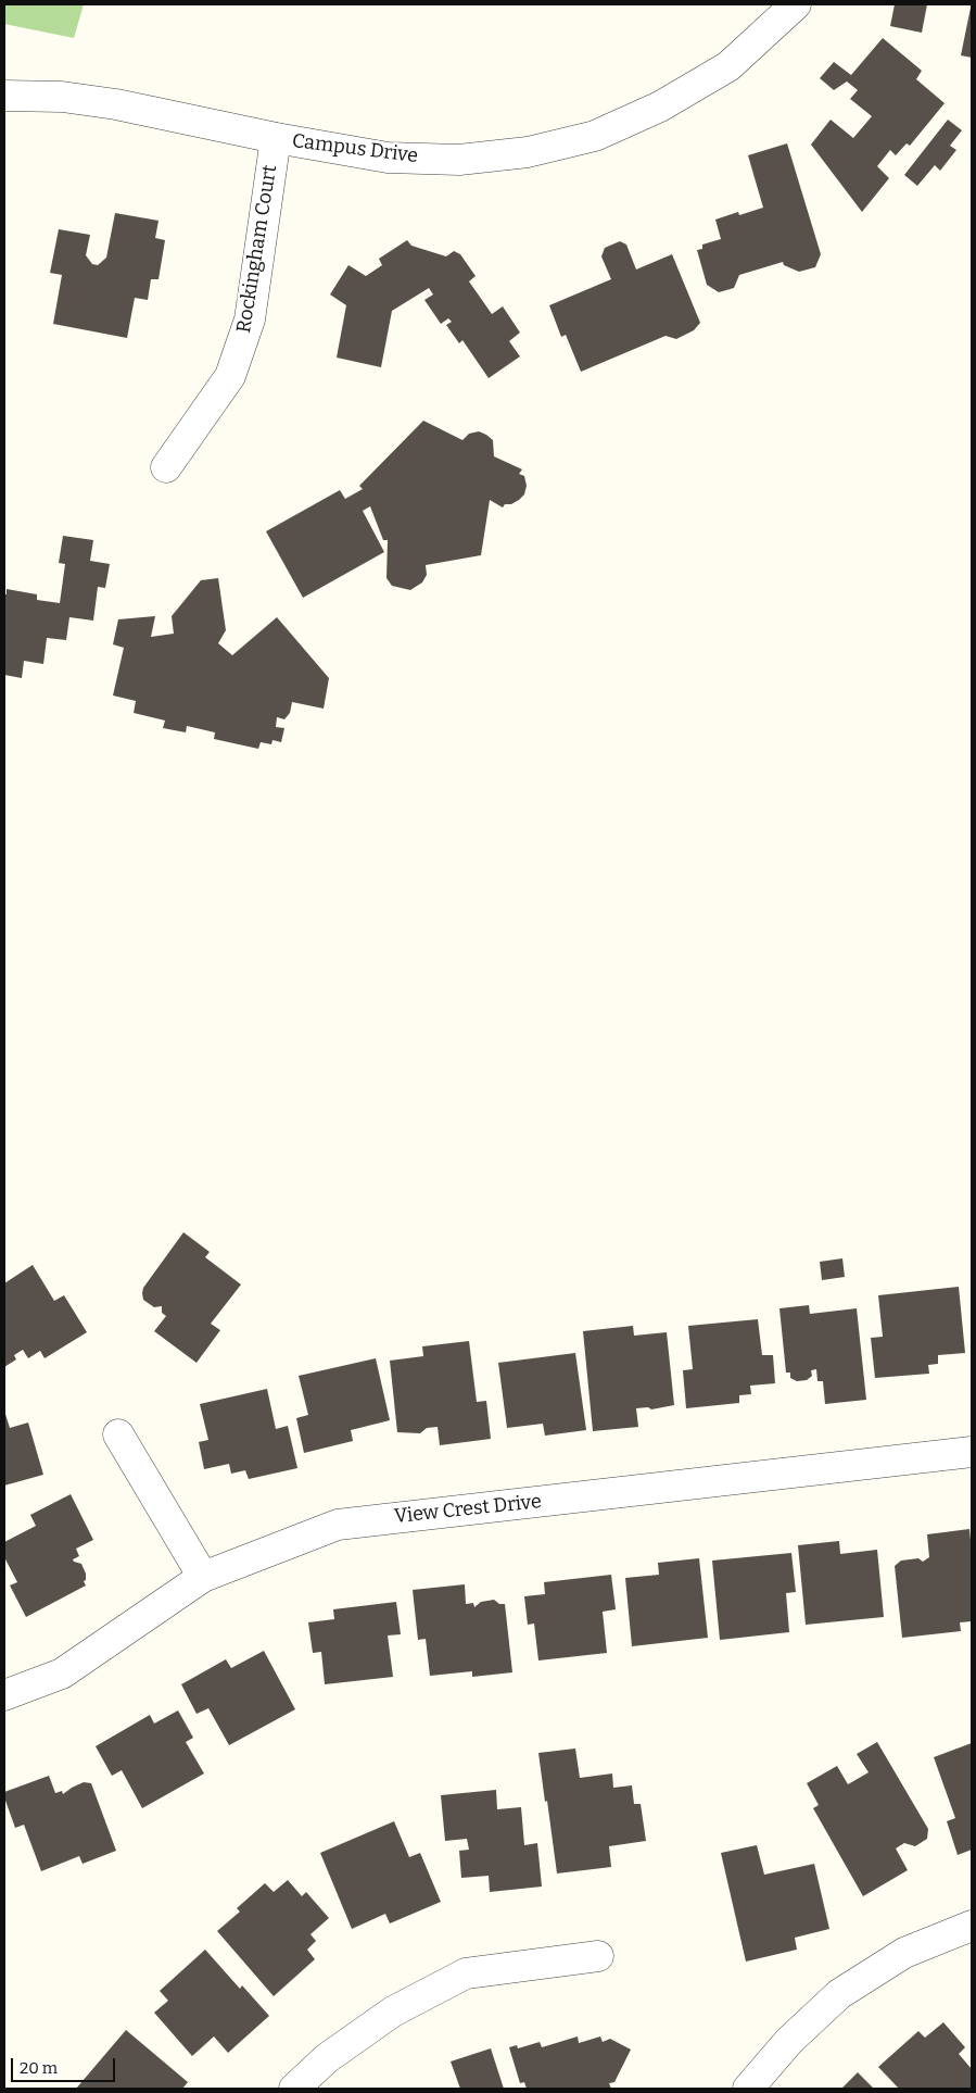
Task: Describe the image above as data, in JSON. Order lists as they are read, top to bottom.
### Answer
{
  "streets": {
    "street": ["Campus Drive", "Rockingham Court", "View Crest Drive"]
  },
  "crossings": [
    ["Campus Drive", "Rockingham Court"]
  ],
  "scale_bar": "20 m"
}
